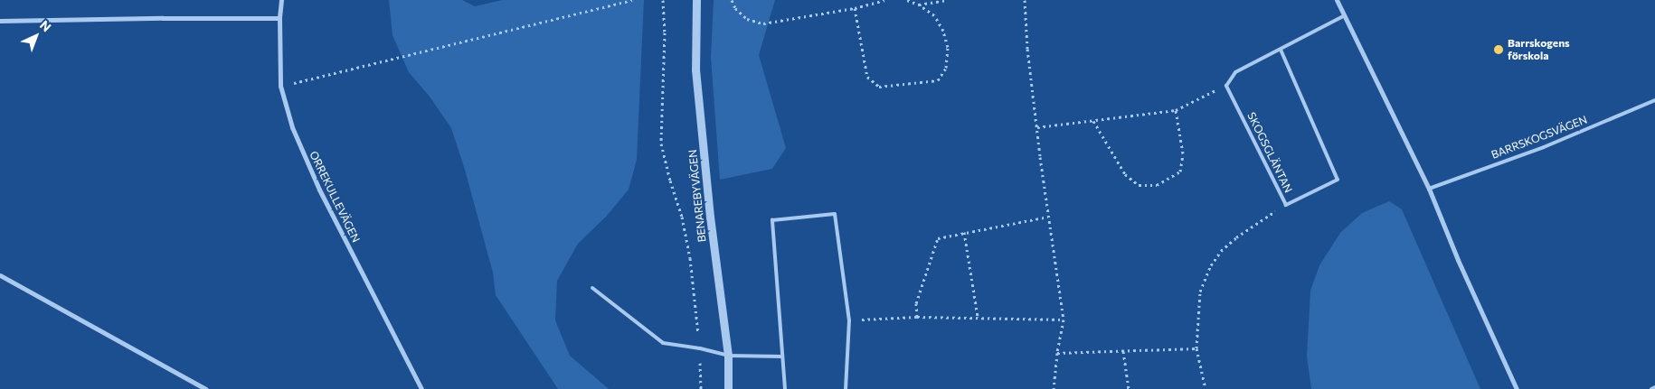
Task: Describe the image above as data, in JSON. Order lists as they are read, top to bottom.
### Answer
{
  "streets": {
    "street": ["BENAREBYVÄGEN", "ORREKULLEVÄGEN"],
    "lane": ["BARRSKOGSVÄGEN", "SKOGSGLÄNTAN"]
  },
  "places": ["Barrskogens förskola"],
  "north": "top right"
}
